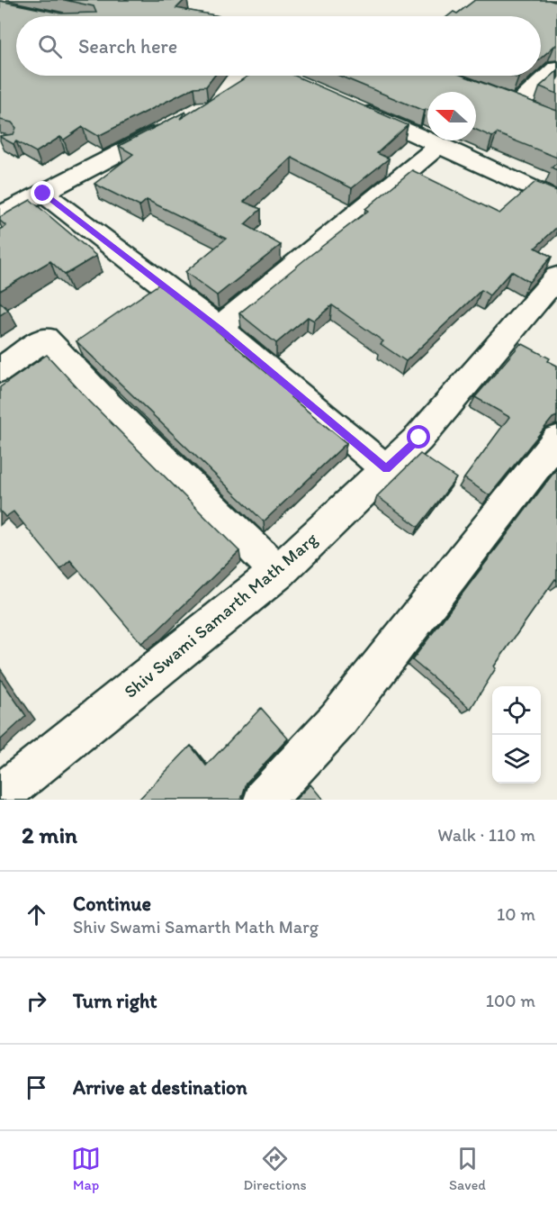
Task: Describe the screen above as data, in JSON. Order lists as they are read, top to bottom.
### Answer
{
  "streets": {
    "street": ["Shiv Swami Samarth Math Marg"]
  },
  "north": "left",
  "page": {
    "search": "Search here",
    "heading": ["2 min", "Walk · 110 m"],
    "list": [
      ["Continue", "Shiv Swami Samarth Math Marg", "10 m"],
      ["Turn right", "100 m"],
      "Arrive at destination"
    ],
    "nav": ["Map", "Directions", "Saved"]
  }
}
